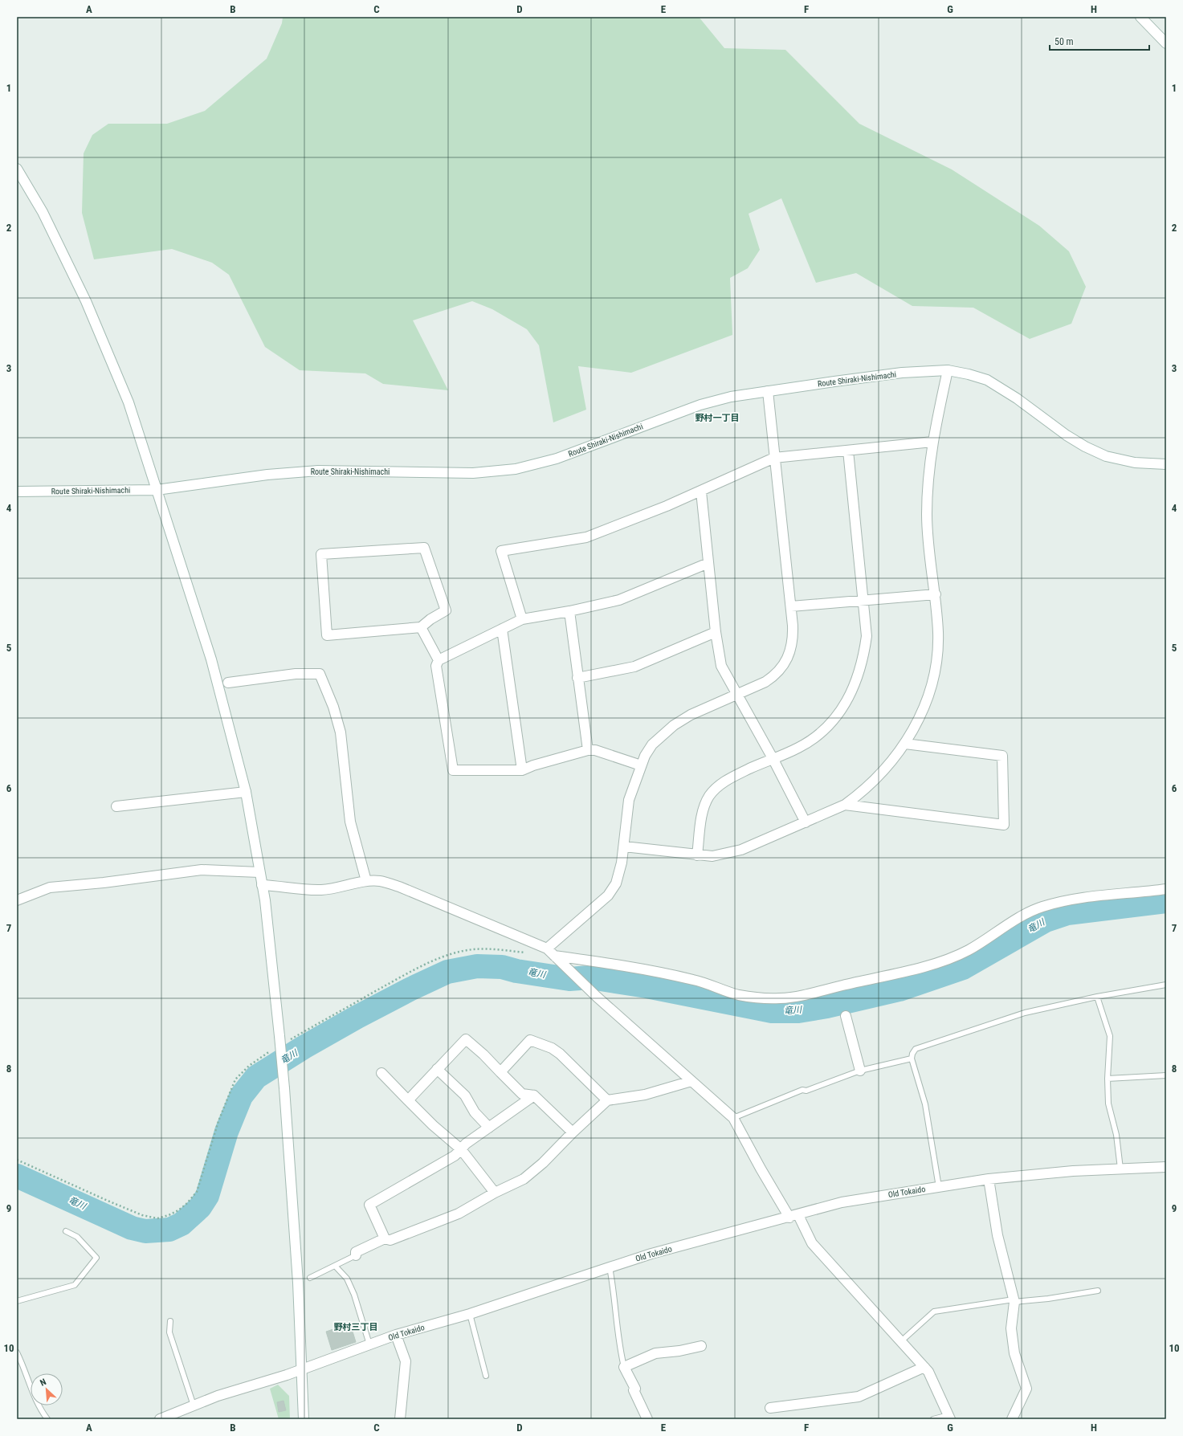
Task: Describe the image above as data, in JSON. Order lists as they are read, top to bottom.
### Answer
{
  "streets": {
    "street": ["Route Shiraki-Nishimachi", "Old Tokaido"]
  },
  "districts": ["野村一丁目", "野村三丁目"],
  "water": ["竜川"],
  "scale_bar": "50 m",
  "north": "top left",
  "grid": {
    "columns": [
      "A",
      "B",
      "C",
      "D",
      "E",
      "F",
      "G",
      "H"
    ],
    "rows": [
      "1",
      "2",
      "3",
      "4",
      "5",
      "6",
      "7",
      "8",
      "9",
      "10"
    ]
  }
}
